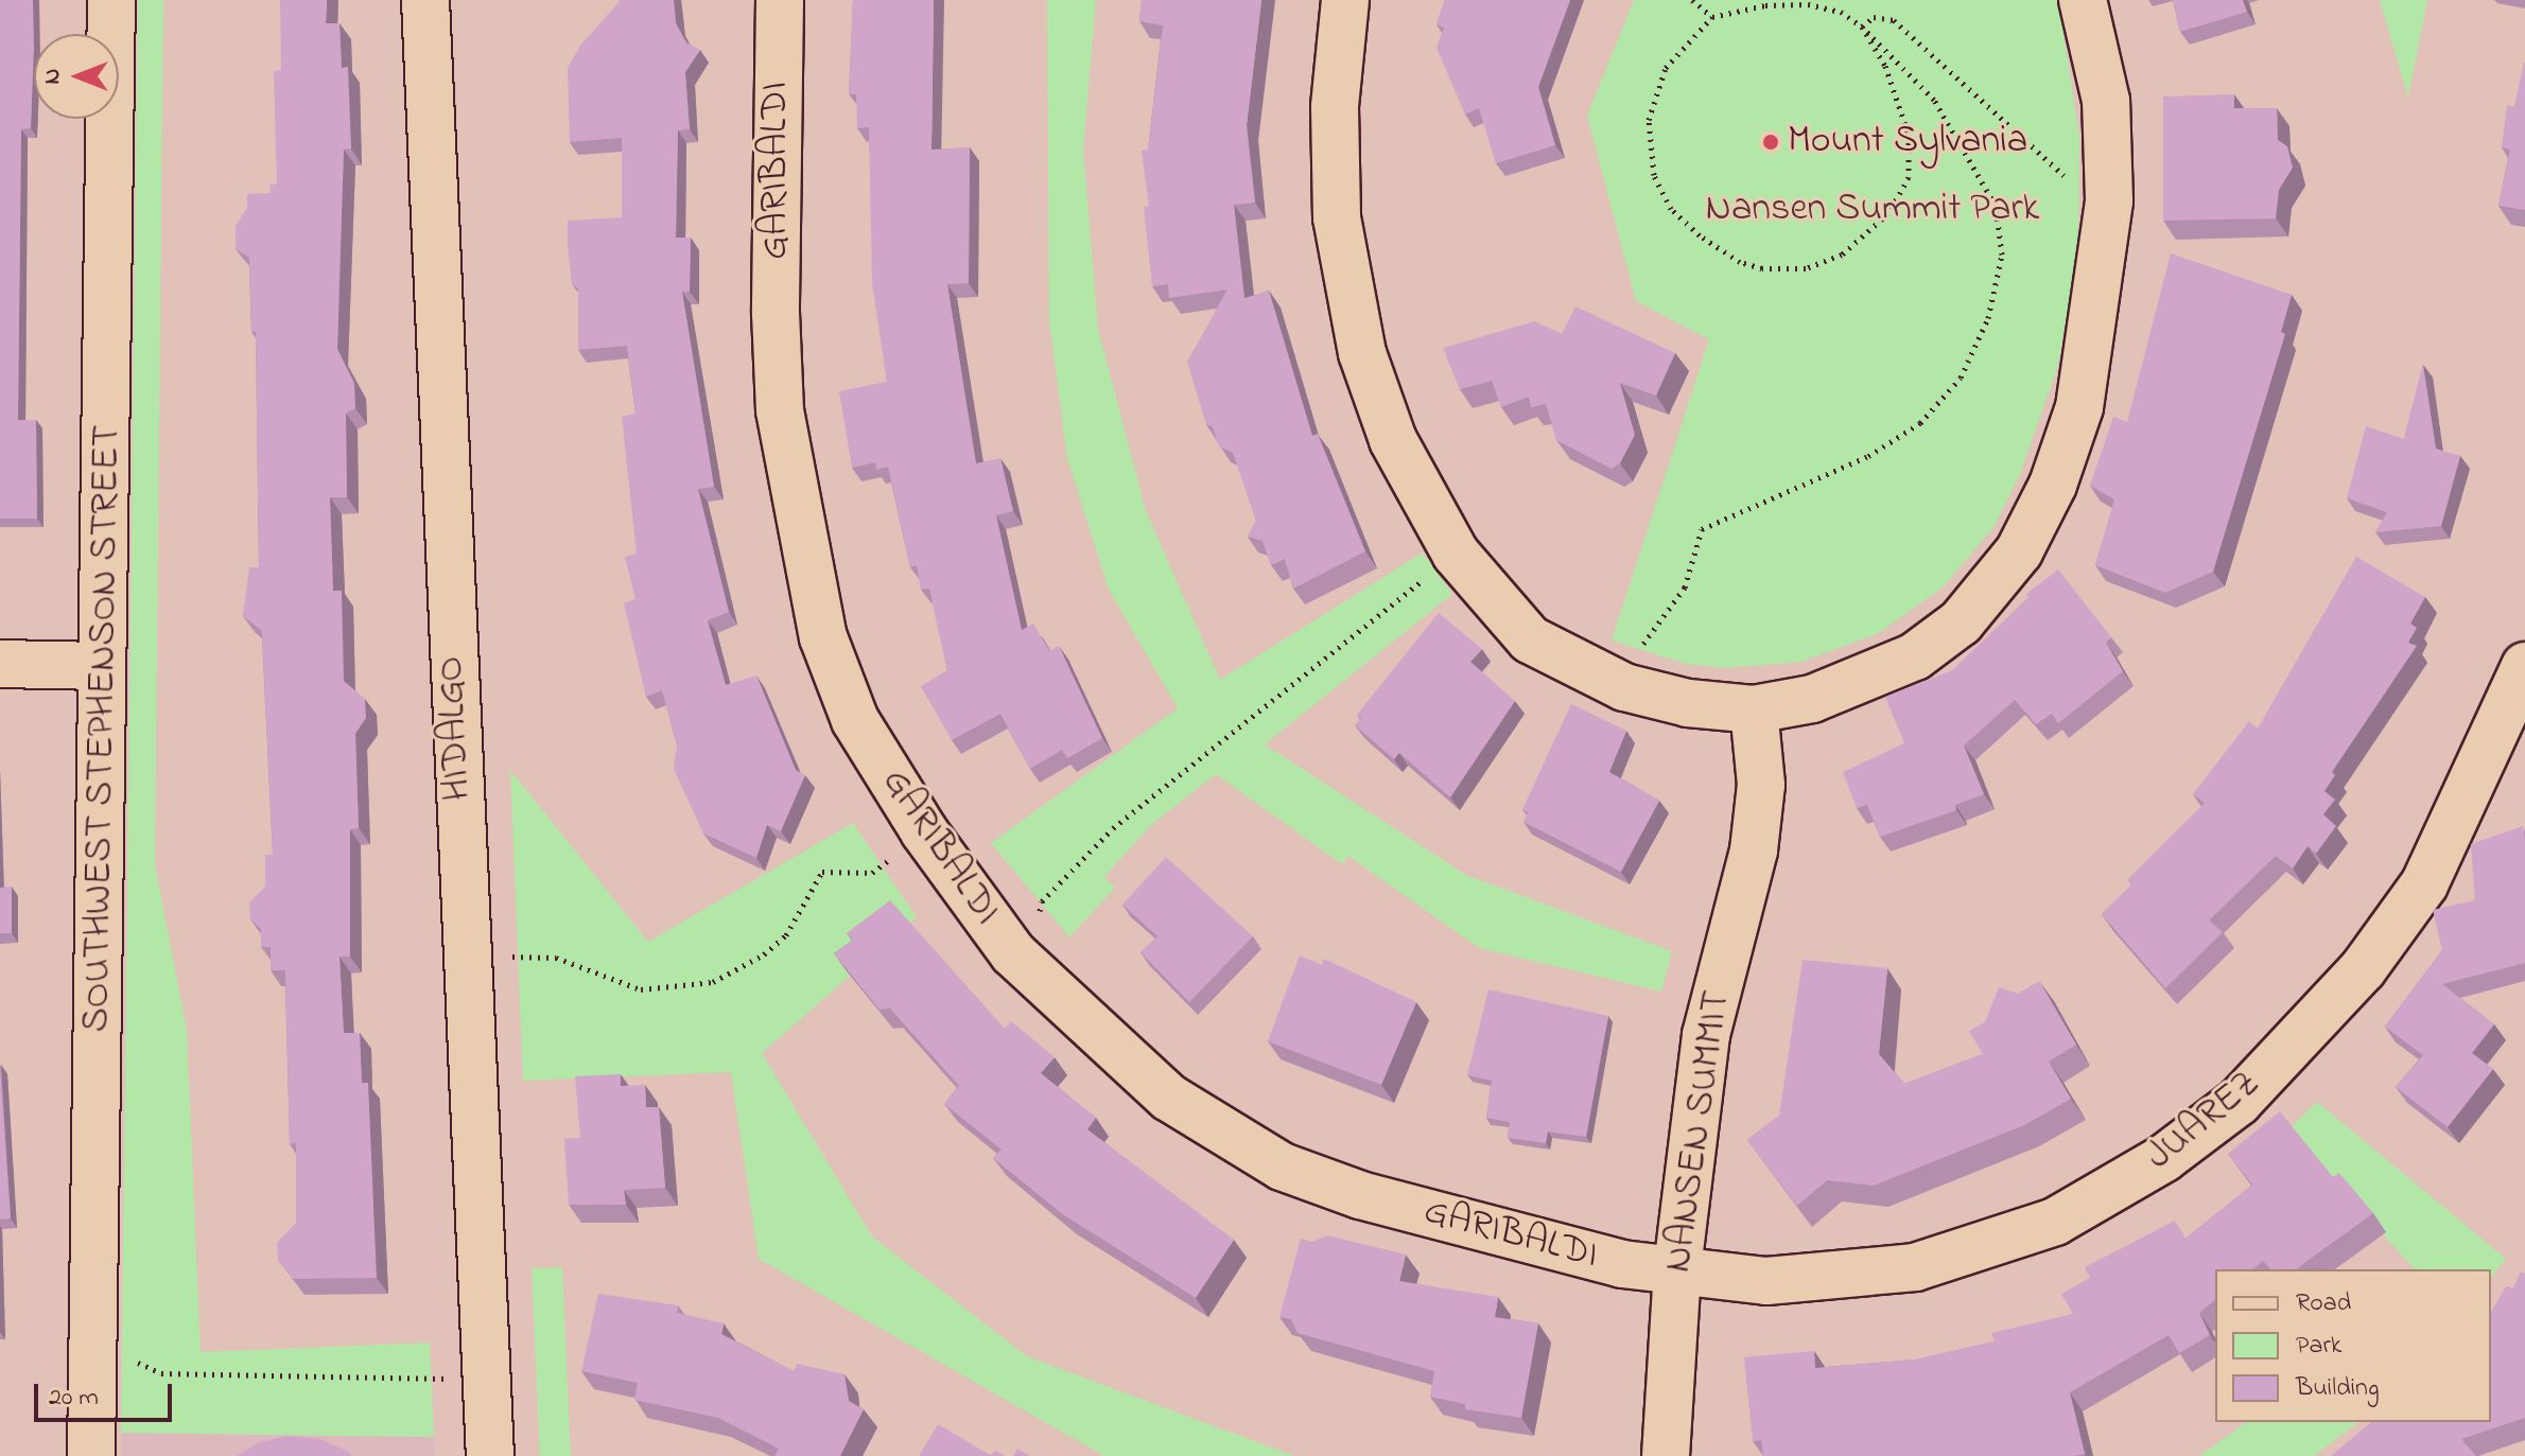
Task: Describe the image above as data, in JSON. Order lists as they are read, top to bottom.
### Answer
{
  "streets": {
    "street": [
      "GARIBALDI",
      "SOUTHWEST STEPHENSON STREET",
      "HIDALGO",
      "JUAREZ",
      "NANSEN SUMMIT"
    ]
  },
  "crossings": [
    ["GARIBALDI", "JUAREZ"],
    ["GARIBALDI", "NANSEN SUMMIT"],
    ["JUAREZ", "NANSEN SUMMIT"]
  ],
  "parks": ["Nansen Summit Park"],
  "places": ["Mount Sylvania"],
  "legend": ["Road", "Park", "Building"],
  "scale_bar": "20 m",
  "north": "left"
}
